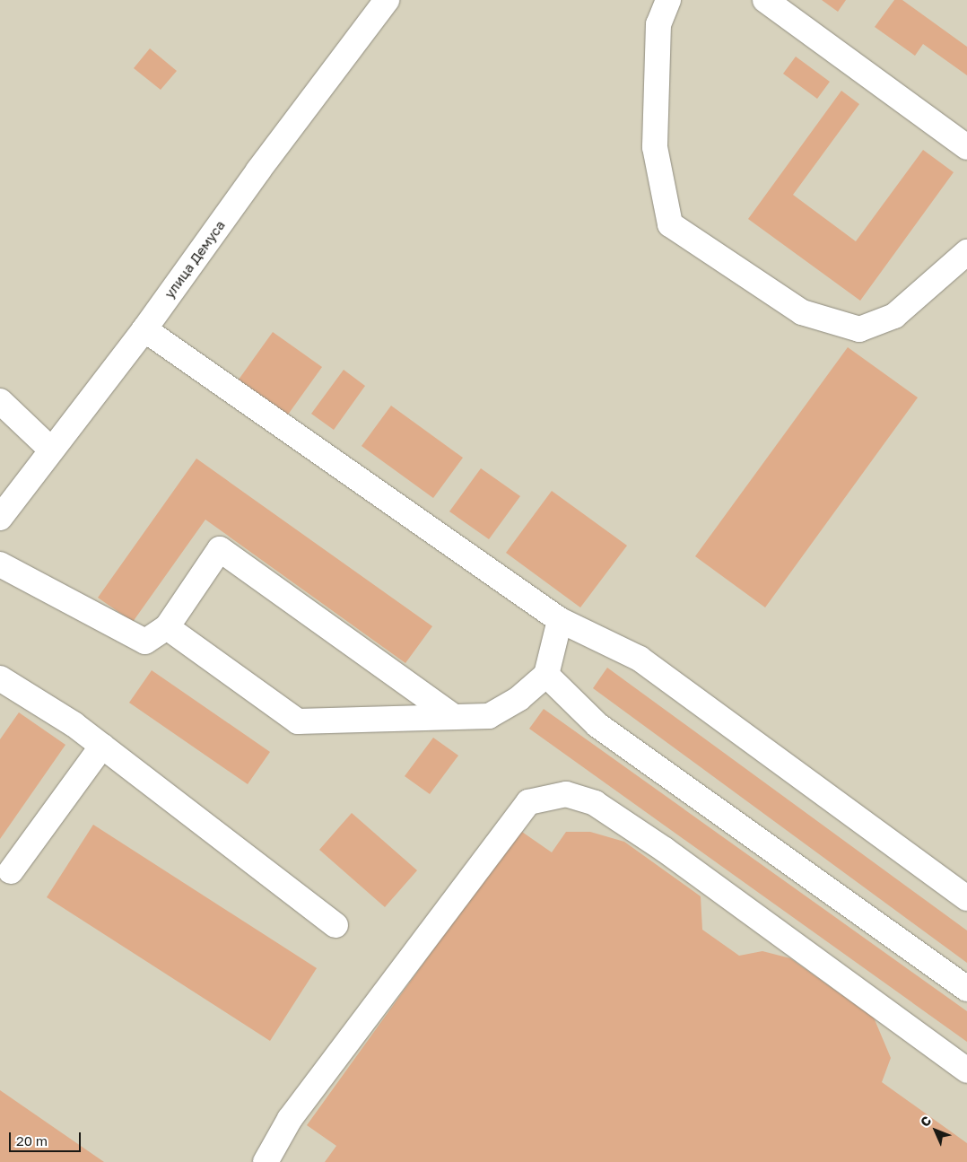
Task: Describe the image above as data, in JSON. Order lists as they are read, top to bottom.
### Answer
{
  "streets": {
    "street": ["улица Демуса"]
  },
  "scale_bar": "20 m",
  "north": "top left"
}
